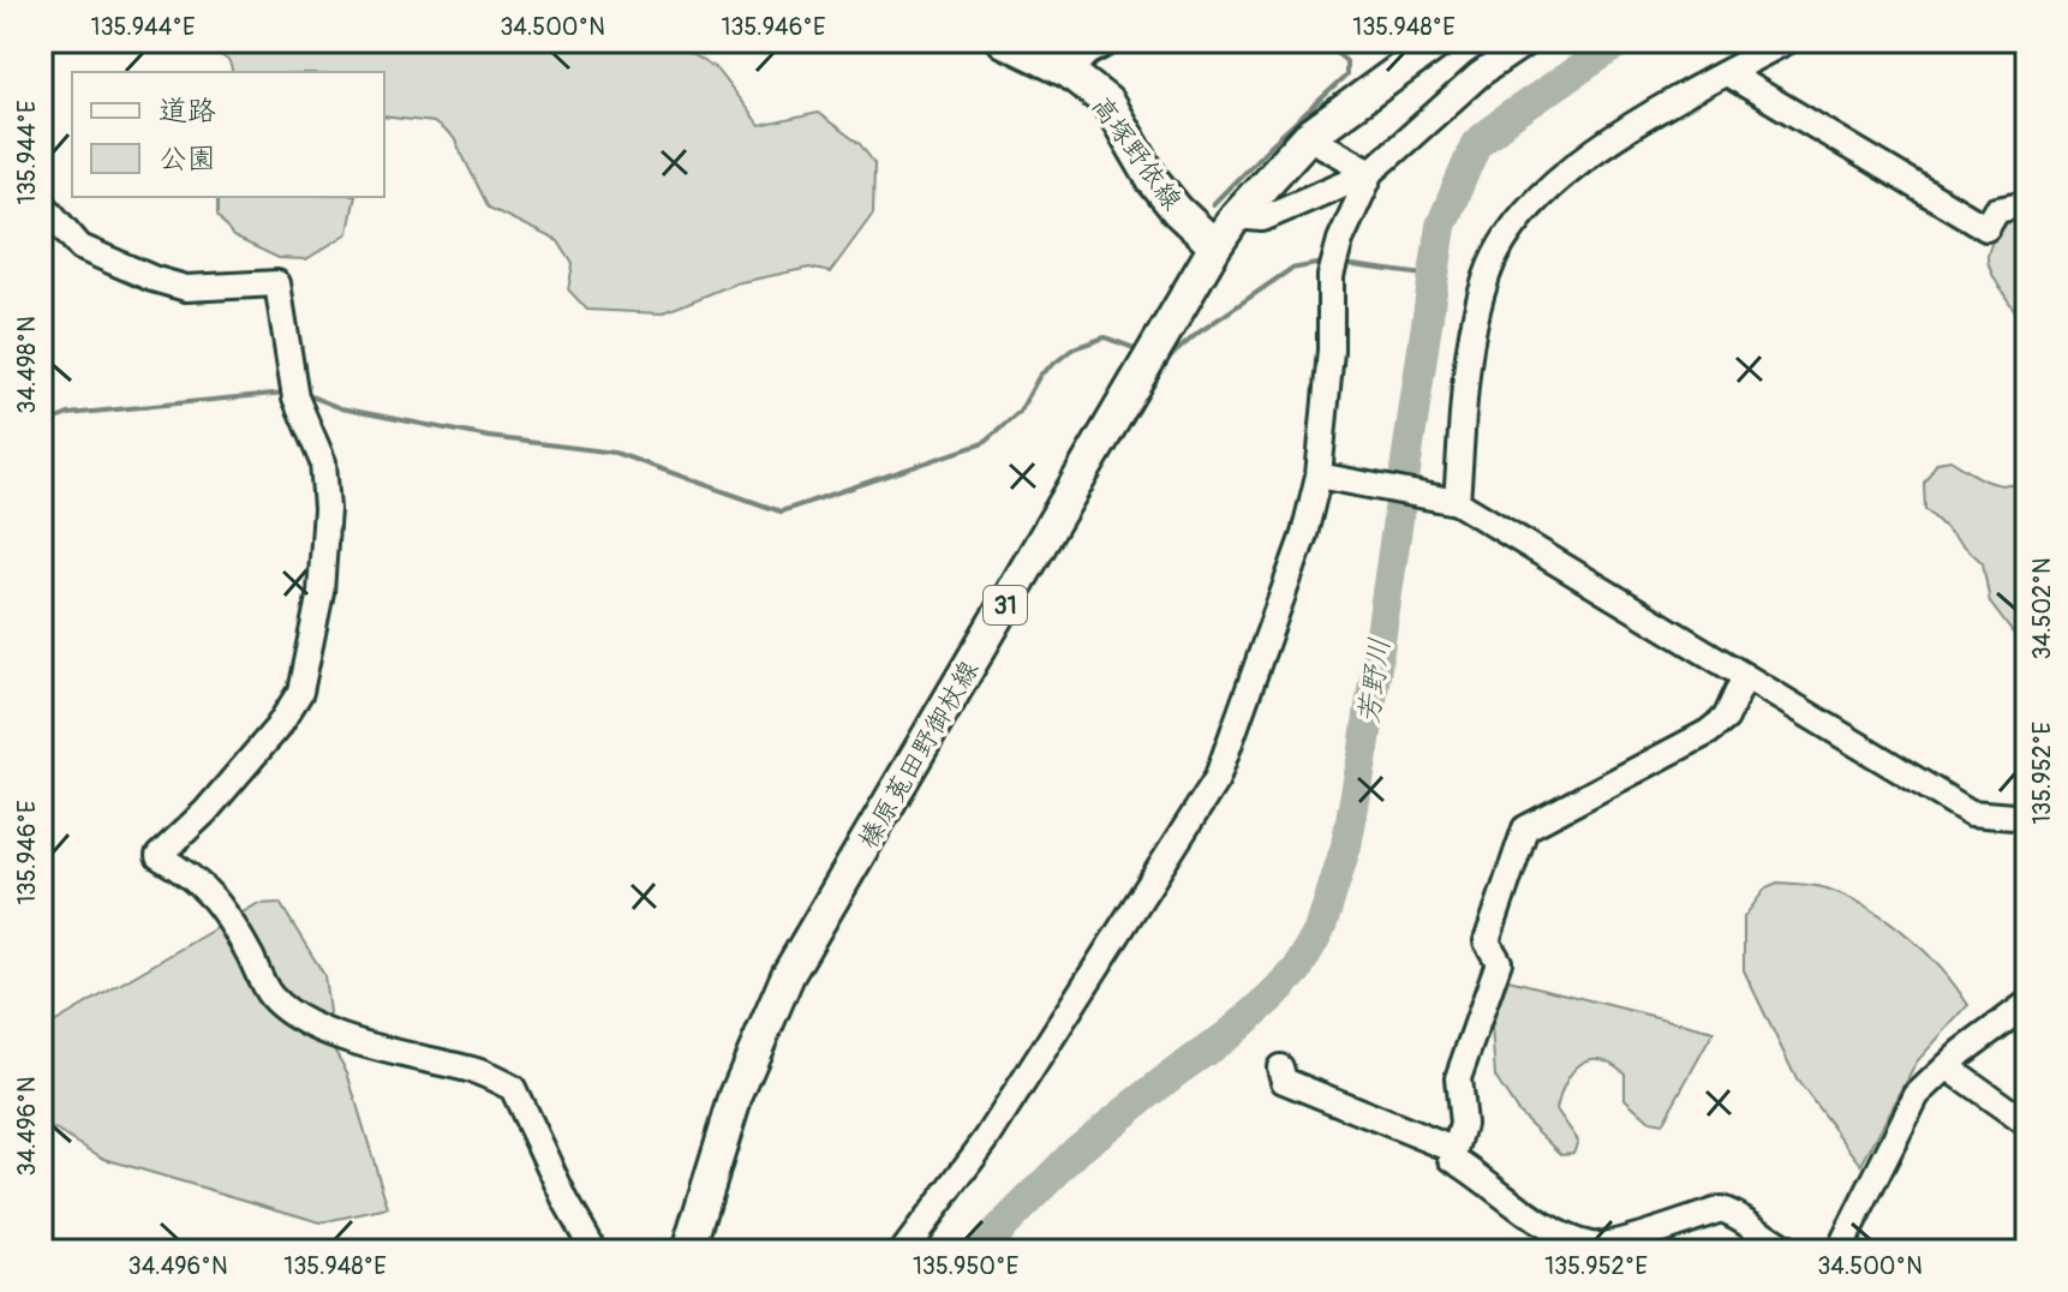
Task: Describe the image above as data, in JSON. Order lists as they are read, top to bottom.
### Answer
{
  "streets": {
    "main road": ["高塚野依線", "31", "榛原菟田野御杖線"]
  },
  "crossings": [
    ["高塚野依線", "榛原菟田野御杖線"]
  ],
  "water": ["芳野川"],
  "legend": ["道路", "公園"],
  "coordinates": [
    "135.944°E",
    "34.500°N",
    "135.946°E",
    "135.948°E",
    "34.498°N",
    "34.502°N",
    "135.952°E",
    "34.496°N",
    "135.950°E"
  ]
}
